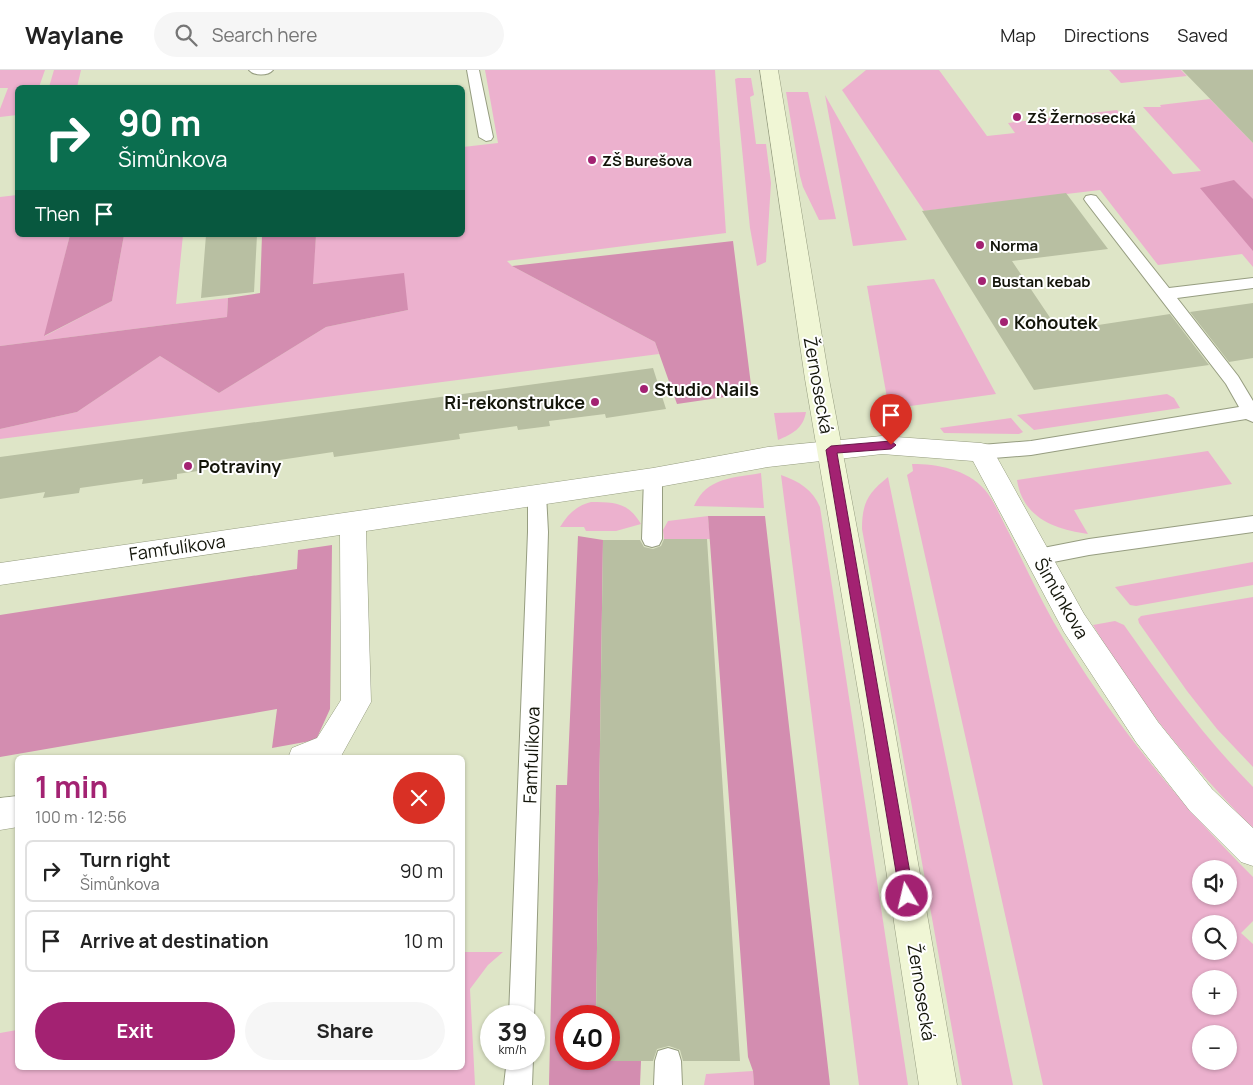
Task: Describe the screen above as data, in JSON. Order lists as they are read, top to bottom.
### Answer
{
  "streets": {
    "street": ["Žernosecká", "Famfulíkova", "Šimůnkova"]
  },
  "crossings": [
    ["Žernosecká", "Famfulíkova"]
  ],
  "places": [
    "ZŠ Žernosecká",
    "ZŠ Burešova",
    "Norma",
    "Bustan kebab",
    "Kohoutek",
    "Studio Nails",
    "Ri-rekonstrukce",
    "Potraviny"
  ],
  "page": {
    "header": "Waylane",
    "search": "Search here",
    "nav": ["Map", "Directions", "Saved"],
    "turn": ["90 m", "Šimůnkova"],
    "then": "Then",
    "heading": ["1 min", "100 m · 12:56"],
    "list": [
      {
        "name": "Turn right",
        "note": "Šimůnkova",
        "value": "90 m"
      },
      {
        "name": "Arrive at destination",
        "value": "10 m"
      }
    ],
    "map_buttons": ["+", "−"],
    "buttons": ["Exit", "Share"],
    "speed": "39 km/h",
    "limit": "40"
  }
}
